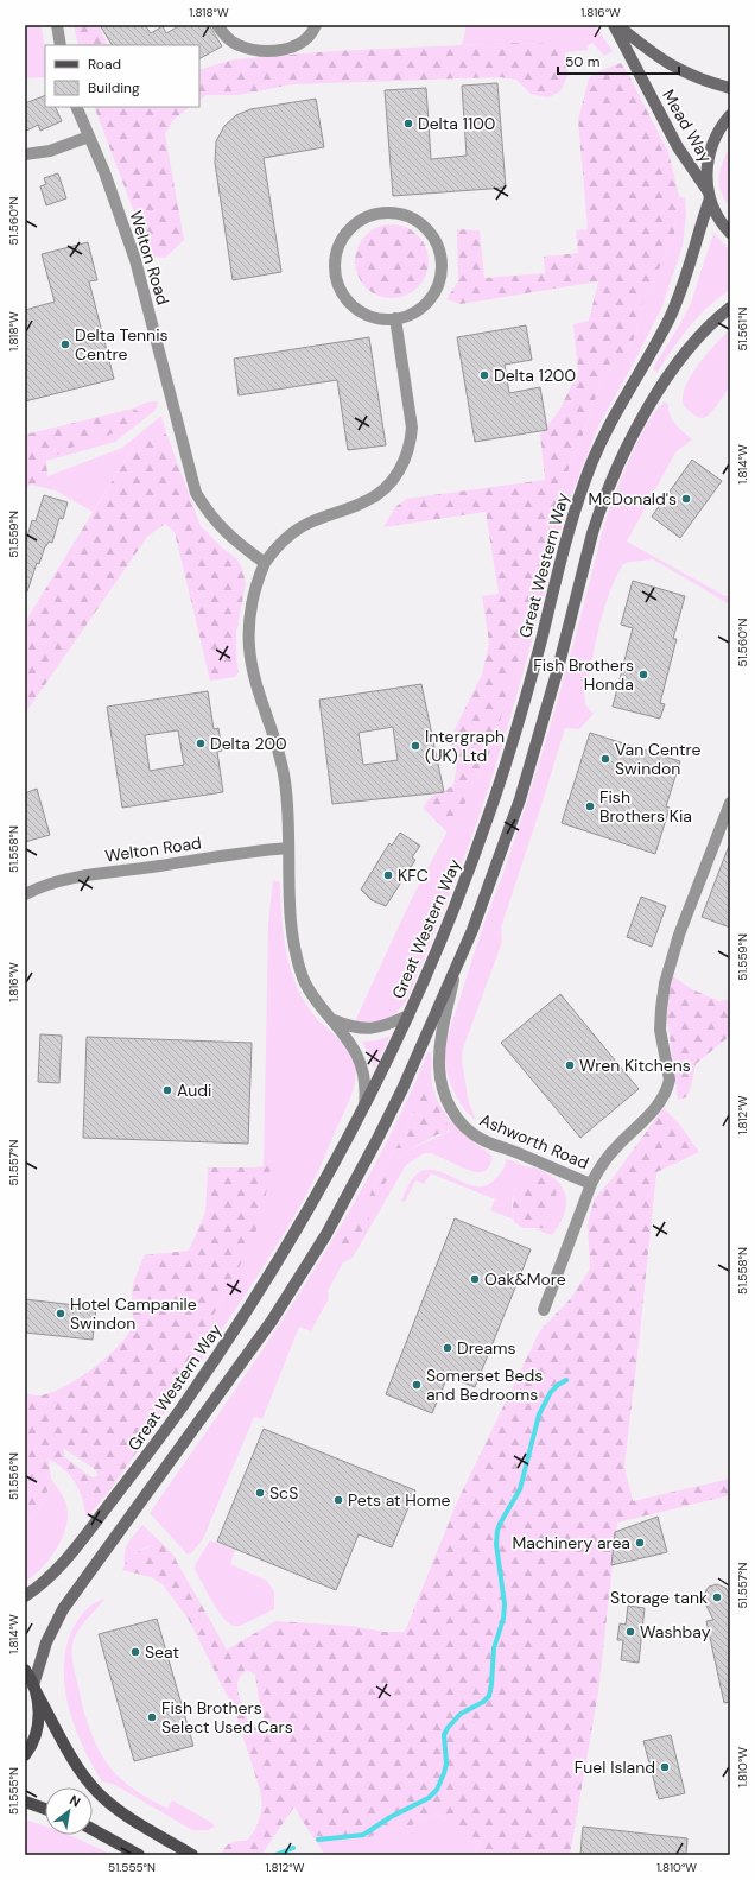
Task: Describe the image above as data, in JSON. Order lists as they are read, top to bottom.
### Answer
{
  "streets": {
    "main road": ["Mead Way", "Great Western Way"],
    "street": ["Welton Road", "Ashworth Road"]
  },
  "crossings": [
    ["Mead Way", "Great Western Way"]
  ],
  "places": [
    "Delta 1100",
    "Delta Tennis Centre",
    "Delta 1200",
    "McDonald's",
    "Fish Brothers Honda",
    "Delta 200",
    "Intergraph (UK) Ltd",
    "Van Centre Swindon",
    "Fish Brothers Kia",
    "KFC",
    "Wren Kitchens",
    "Audi",
    "Oak&More",
    "Hotel Campanile Swindon",
    "Dreams",
    "Somerset Beds and Bedrooms",
    "ScS",
    "Pets at Home",
    "Machinery area",
    "Storage tank",
    "Washbay",
    "Seat",
    "Fish Brothers Select Used Cars",
    "Fuel Island"
  ],
  "legend": ["Road", "Building"],
  "scale_bar": "50 m",
  "north": "top right",
  "coordinates": [
    "1.818°W",
    "1.816°W",
    "51.560°N",
    "51.561°N",
    "1.814°W",
    "51.559°N",
    "51.558°N",
    "1.812°W",
    "51.557°N",
    "51.556°N",
    "1.810°W",
    "51.555°N"
  ]
}
